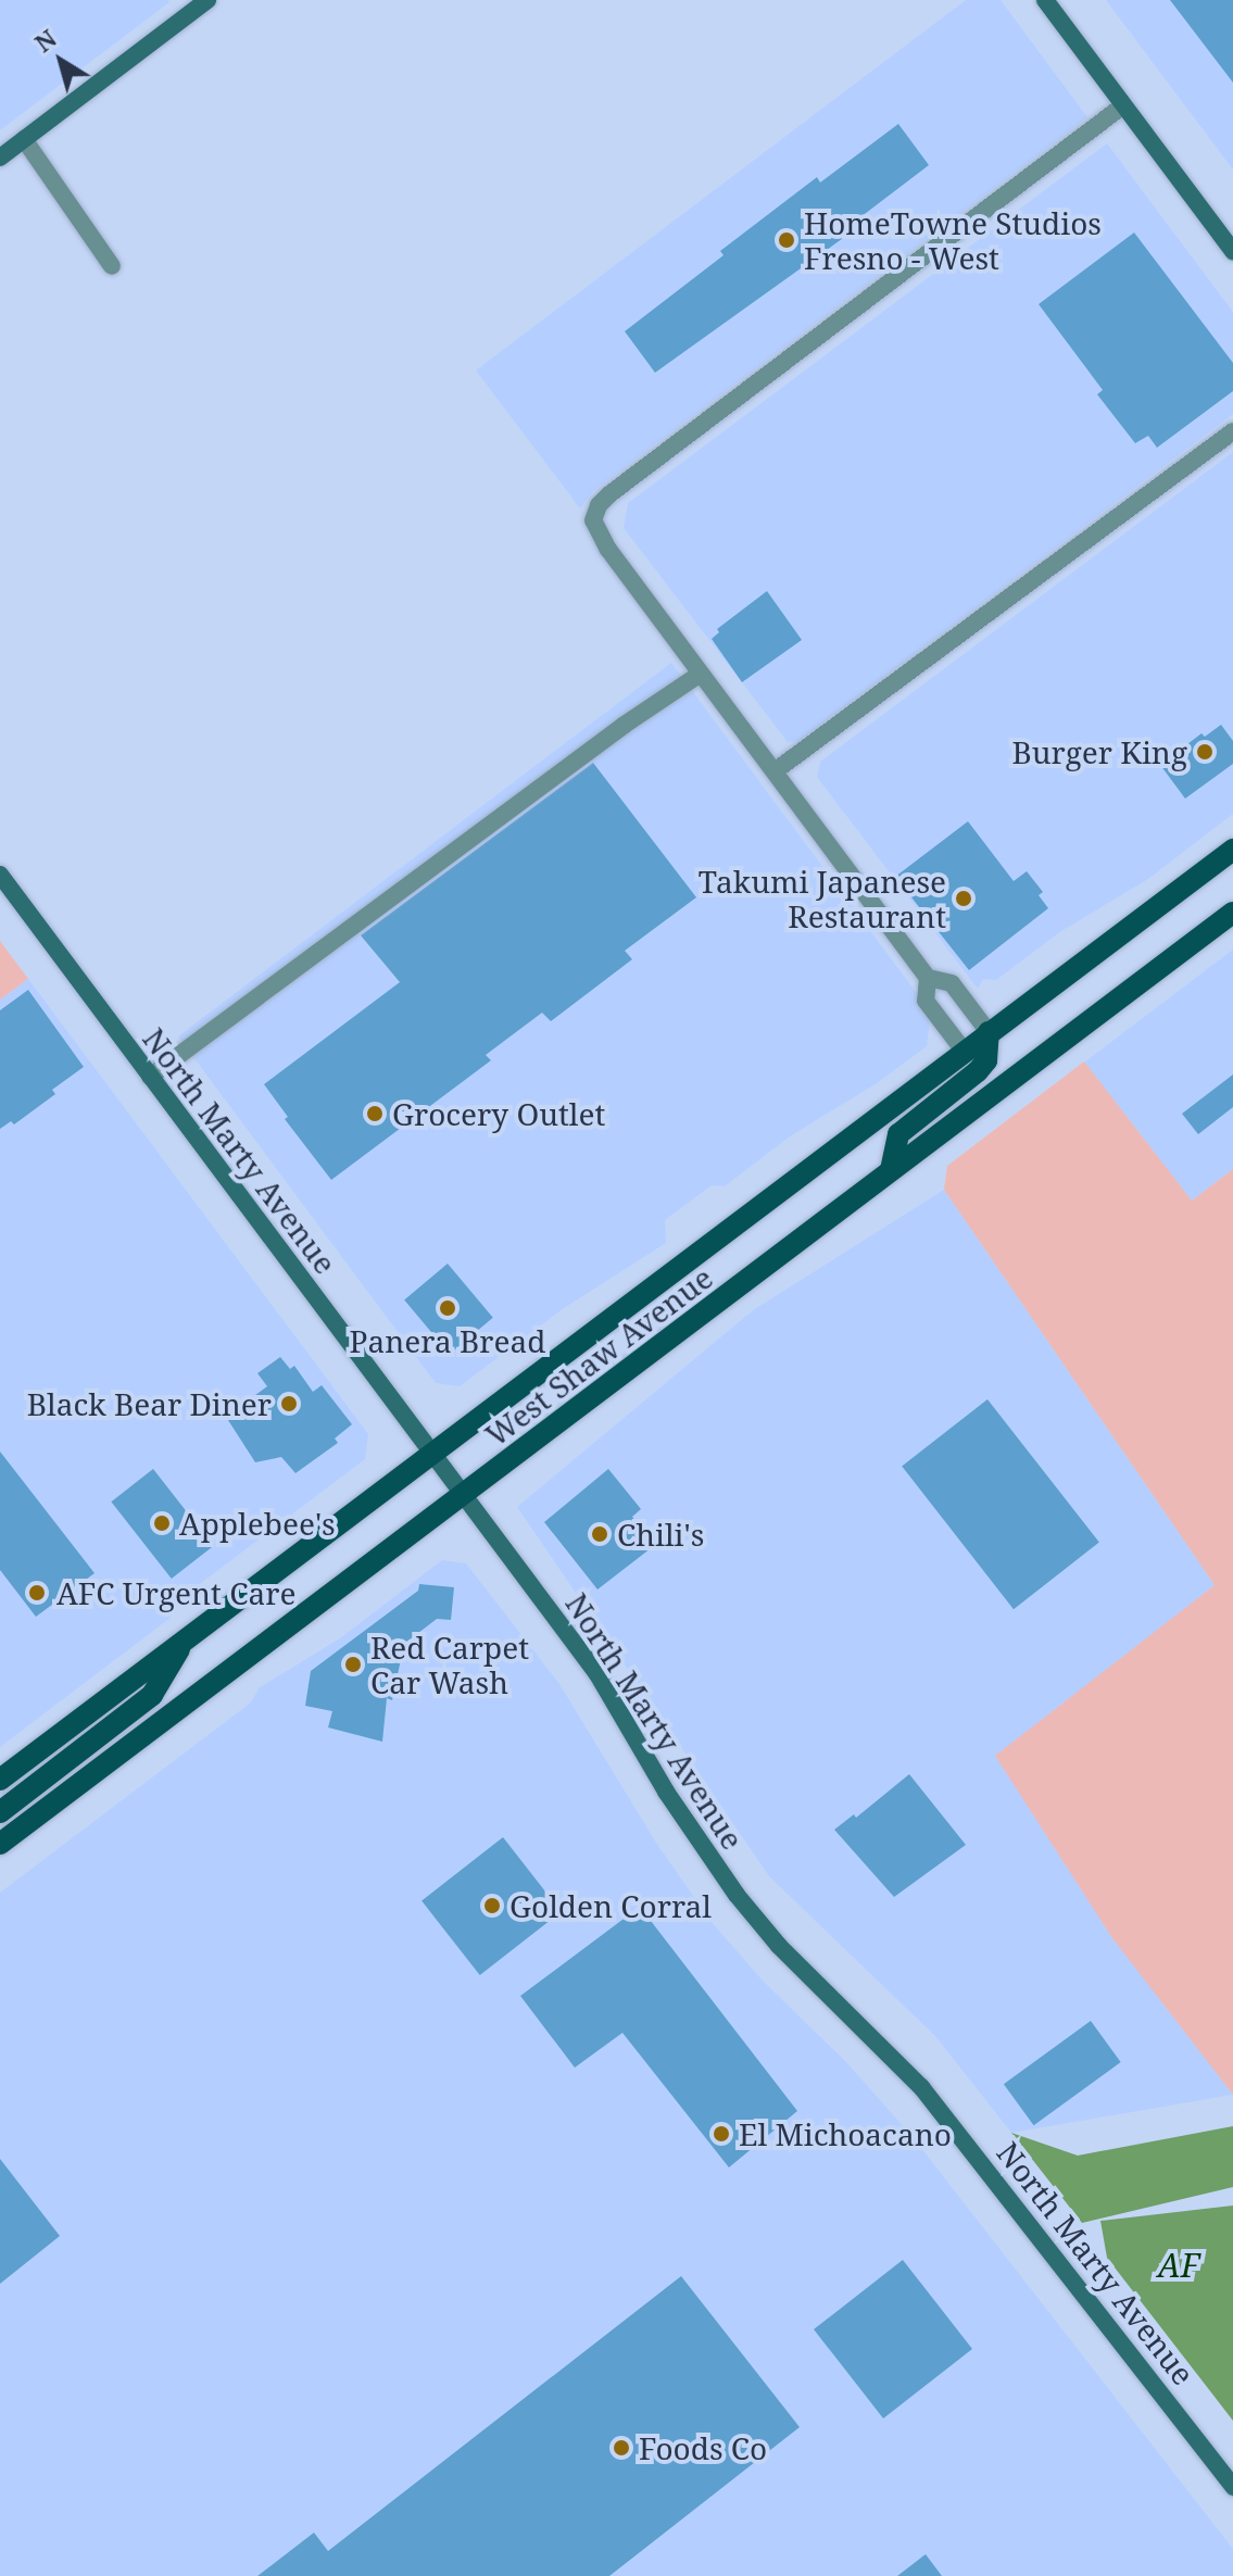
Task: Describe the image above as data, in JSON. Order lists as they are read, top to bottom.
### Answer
{
  "streets": {
    "main road": ["West Shaw Avenue"],
    "street": ["North Marty Avenue"]
  },
  "crossings": [
    ["North Marty Avenue", "West Shaw Avenue"]
  ],
  "water": ["AF"],
  "places": [
    "HomeTowne Studios Fresno - West",
    "Burger King",
    "Takumi Japanese Restaurant",
    "Grocery Outlet",
    "Panera Bread",
    "Black Bear Diner",
    "Applebee's",
    "Chili's",
    "AFC Urgent Care",
    "Red Carpet Car Wash",
    "Golden Corral",
    "El Michoacano",
    "Foods Co"
  ],
  "north": "top left"
}
